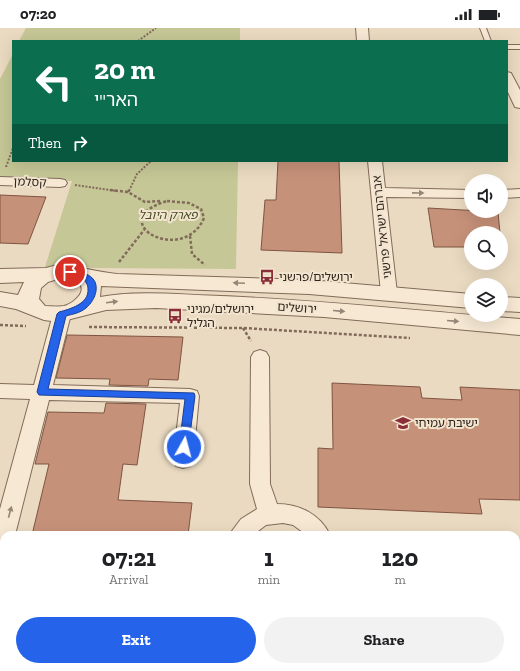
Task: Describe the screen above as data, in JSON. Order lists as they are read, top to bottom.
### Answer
{
  "streets": {
    "street": ["קסלמן", "אברהם ישראל פרשני", "ירושלים"]
  },
  "crossings": [
    ["אברהם ישראל פרשני", "ירושלים"]
  ],
  "parks": ["פארק היובל"],
  "places": {
    "bus stop": ["ירושלים/פרשני", "ירושלים/מגיני הגליל"],
    "school or university": ["ישיבת עמיחי"]
  },
  "page": {
    "status": "07:20",
    "turn": ["20 m", "האר\"י"],
    "then": "Then",
    "eta": [
      "07:21",
      "Arrival",
      "1",
      "min",
      "120",
      "m"
    ],
    "buttons": ["Exit", "Share"]
  }
}
